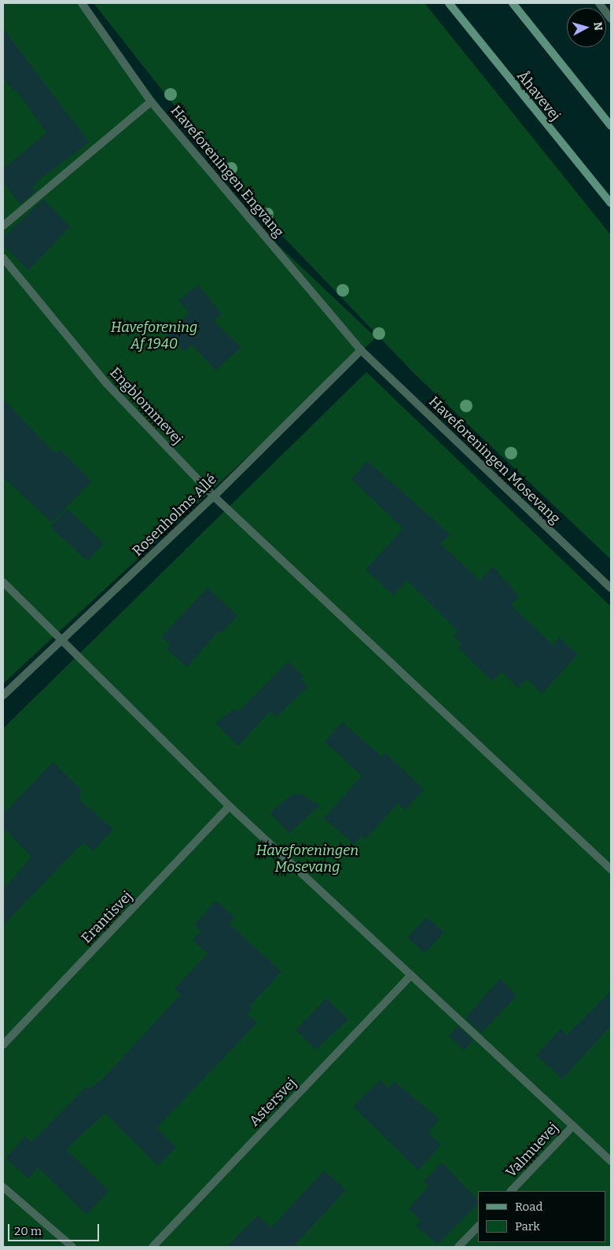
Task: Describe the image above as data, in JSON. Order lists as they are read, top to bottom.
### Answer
{
  "streets": {
    "main road": ["Åhavevej"],
    "street": [
      "Haveforeningen Engvang",
      "Engblommevej",
      "Haveforeningen Mosevang",
      "Rosenholms Allé",
      "Erantisvej",
      "Astersvej",
      "Valmuevej"
    ]
  },
  "crossings": [
    ["Haveforeningen Engvang", "Haveforeningen Mosevang"],
    ["Haveforeningen Engvang", "Rosenholms Allé"],
    ["Engblommevej", "Rosenholms Allé"],
    ["Haveforeningen Mosevang", "Rosenholms Allé"]
  ],
  "parks": ["Haveforening Af 1940", "Haveforeningen Mosevang"],
  "legend": ["Road", "Park"],
  "scale_bar": "20 m",
  "north": "right"
}
